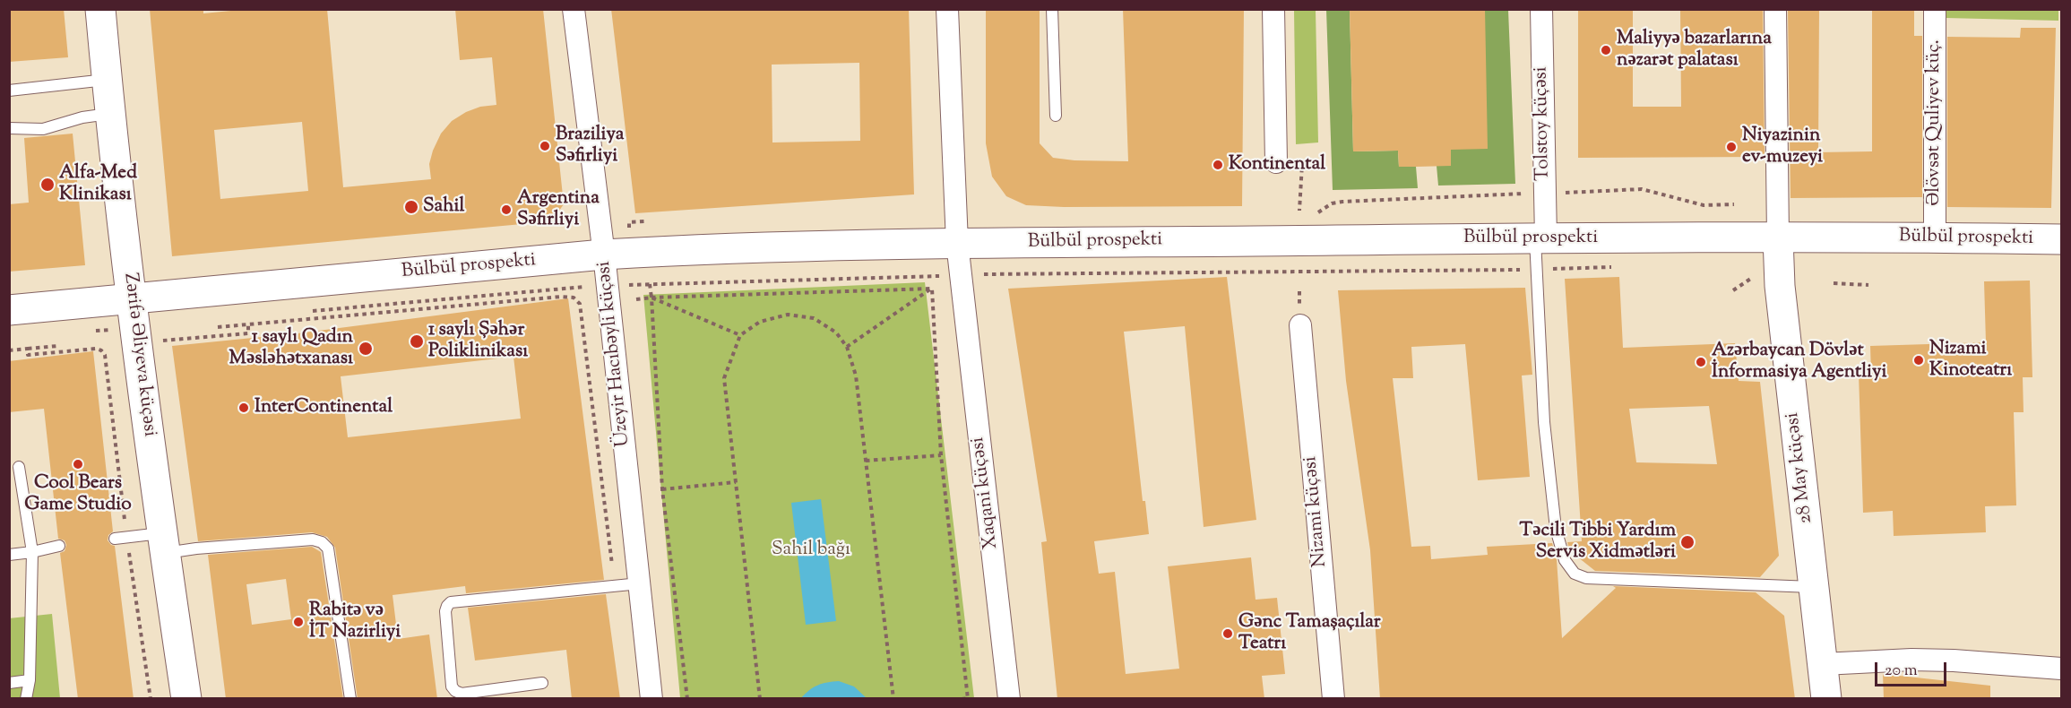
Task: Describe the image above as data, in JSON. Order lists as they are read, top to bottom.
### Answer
{
  "streets": {
    "main road": ["Bülbül prospekti", "Zərifə Əliyeva küçəsi", "28 May küçəsi"],
    "street": [
      "Əlövsət Quliyev küç.",
      "Tolstoy küçəsi",
      "Üzeyir Hacıbəyli küçəsi",
      "Xaqani küçəsi",
      "Nizami küçəsi"
    ]
  },
  "crossings": [
    ["Əlövsət Quliyev küç.", "Bülbül prospekti"],
    ["Tolstoy küçəsi", "Bülbül prospekti"],
    ["Bülbül prospekti", "Üzeyir Hacıbəyli küçəsi"],
    ["Bülbül prospekti", "Zərifə Əliyeva küçəsi"],
    ["Bülbül prospekti", "28 May küçəsi"],
    ["Bülbül prospekti", "Xaqani küçəsi"]
  ],
  "parks": ["Sahil bağı"],
  "places": [
    "Maliyyə bazarlarına nəzarət palatası",
    "Braziliya Səfirliyi",
    "Niyazinin ev-muzeyi",
    "Kontinental",
    "Alfa-Med Klinikası",
    "Sahil",
    "Argentina Səfirliyi",
    "1 saylı Şəhər Poliklinikası",
    "1 saylı Qadın Məsləhətxanası",
    "Nizami Kinoteatrı",
    "Azərbaycan Dövlət İnformasiya Agentliyi",
    "InterContinental",
    "Cool Bears Game Studio",
    "Təcili Tibbi Yardım Servis Xidmətləri",
    "Rabitə və İT Nazirliyi",
    "Gənc Tamaşaçılar Teatrı"
  ],
  "scale_bar": "20 m"
}
